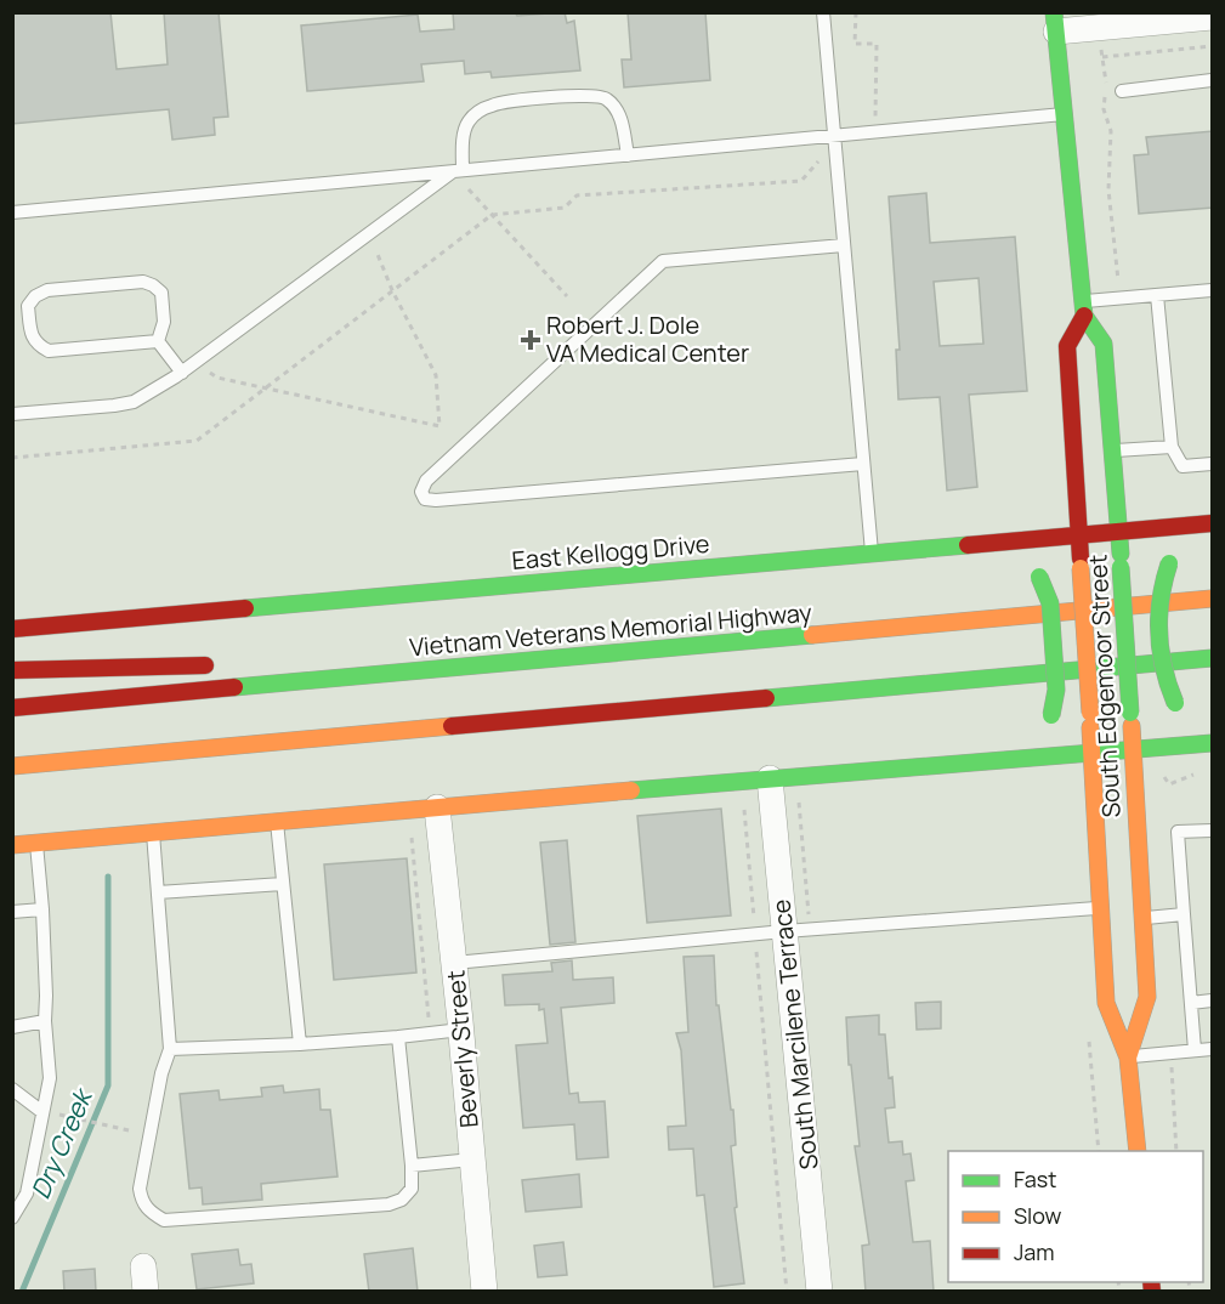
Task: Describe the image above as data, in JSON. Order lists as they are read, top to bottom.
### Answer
{
  "streets": {
    "main road": ["East Kellogg Drive", "Vietnam Veterans Memorial Highway", "South Edgemoor Street"],
    "street": ["South Marcilene Terrace", "Beverly Street"]
  },
  "crossings": [
    ["East Kellogg Drive", "South Edgemoor Street"]
  ],
  "water": ["Dry Creek"],
  "places": {
    "health": ["Robert J. Dole VA Medical Center"]
  },
  "legend": ["Fast", "Slow", "Jam"]
}
